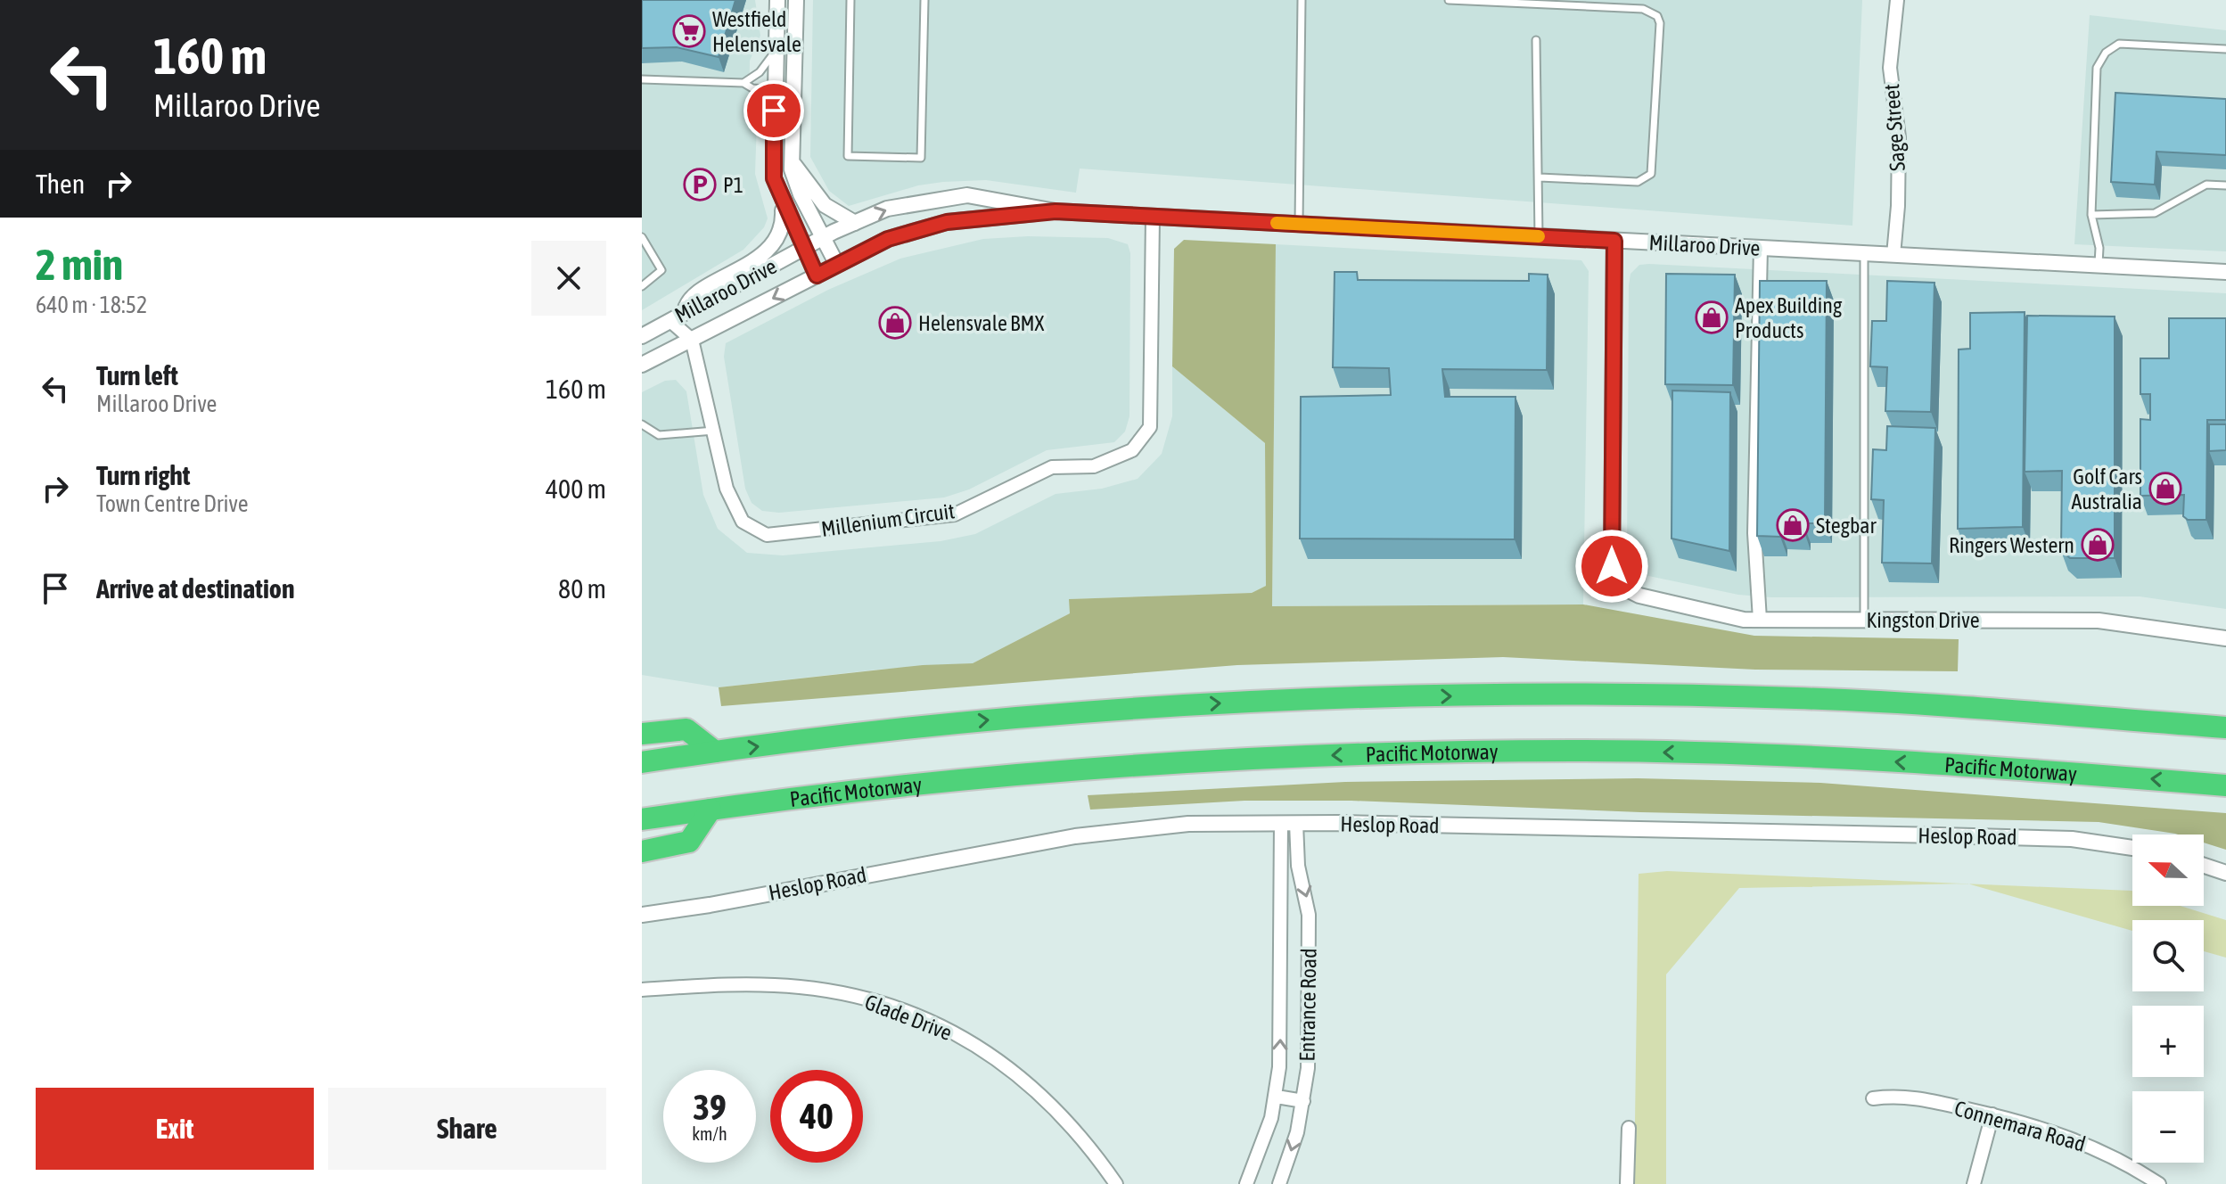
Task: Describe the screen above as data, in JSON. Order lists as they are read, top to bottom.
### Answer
{
  "streets": {
    "highway": ["Pacific Motorway"],
    "street": [
      "Sage Street",
      "Millaroo Drive",
      "Millenium Circuit",
      "Kingston Drive",
      "Heslop Road",
      "Entrance Road",
      "Glade Drive",
      "Connemara Road"
    ]
  },
  "crossings": [
    ["Sage Street", "Millaroo Drive"],
    ["Millaroo Drive", "Millenium Circuit"],
    ["Millaroo Drive", "Kingston Drive"],
    ["Heslop Road", "Entrance Road"]
  ],
  "places": {
    "supermarket": ["Westfield Helensvale"],
    "parking": ["P1"],
    "shop": [
      "Apex Building Products",
      "Helensvale BMX",
      "Golf Cars Australia",
      "Stegbar",
      "Ringers Western"
    ]
  },
  "north": "left",
  "page": {
    "turn": ["160 m", "Millaroo Drive"],
    "then": "Then",
    "heading": ["2 min", "640 m · 18:52"],
    "list": [
      {
        "name": "Turn left",
        "note": "Millaroo Drive",
        "value": "160 m"
      },
      {
        "name": "Turn right",
        "note": "Town Centre Drive",
        "value": "400 m"
      },
      {
        "name": "Arrive at destination",
        "value": "80 m"
      }
    ],
    "map_buttons": ["+", "−"],
    "speed": "39 km/h",
    "limit": "40",
    "buttons": ["Exit", "Share"]
  }
}
